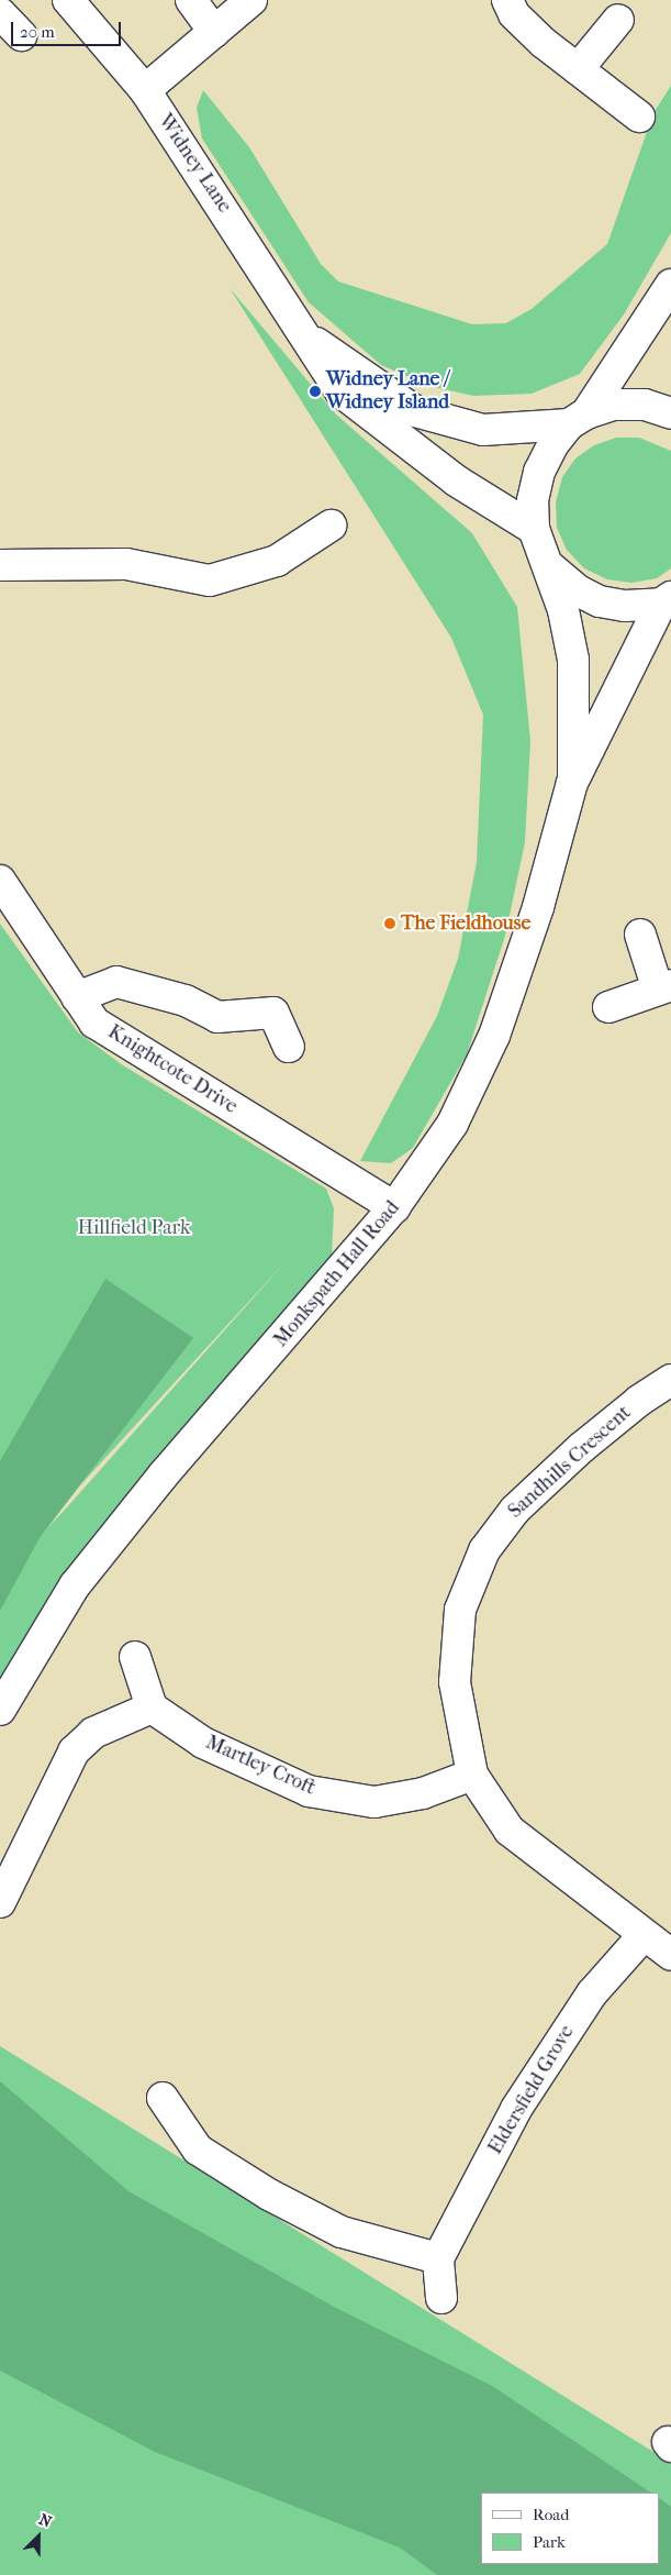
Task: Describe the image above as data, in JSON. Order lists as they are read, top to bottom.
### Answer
{
  "streets": {
    "street": [
      "Widney Lane",
      "Knightcote Drive",
      "Monkspath Hall Road",
      "Sandhills Crescent",
      "Martley Croft",
      "Eldersfield Grove"
    ]
  },
  "crossings": [
    ["Widney Lane", "Monkspath Hall Road"],
    ["Knightcote Drive", "Monkspath Hall Road"],
    ["Sandhills Crescent", "Martley Croft"],
    ["Sandhills Crescent", "Eldersfield Grove"]
  ],
  "parks": ["Hillfield Park"],
  "places": ["Widney Lane / Widney Island", "The Fieldhouse"],
  "legend": ["Road", "Park"],
  "scale_bar": "20 m",
  "north": "top right"
}
